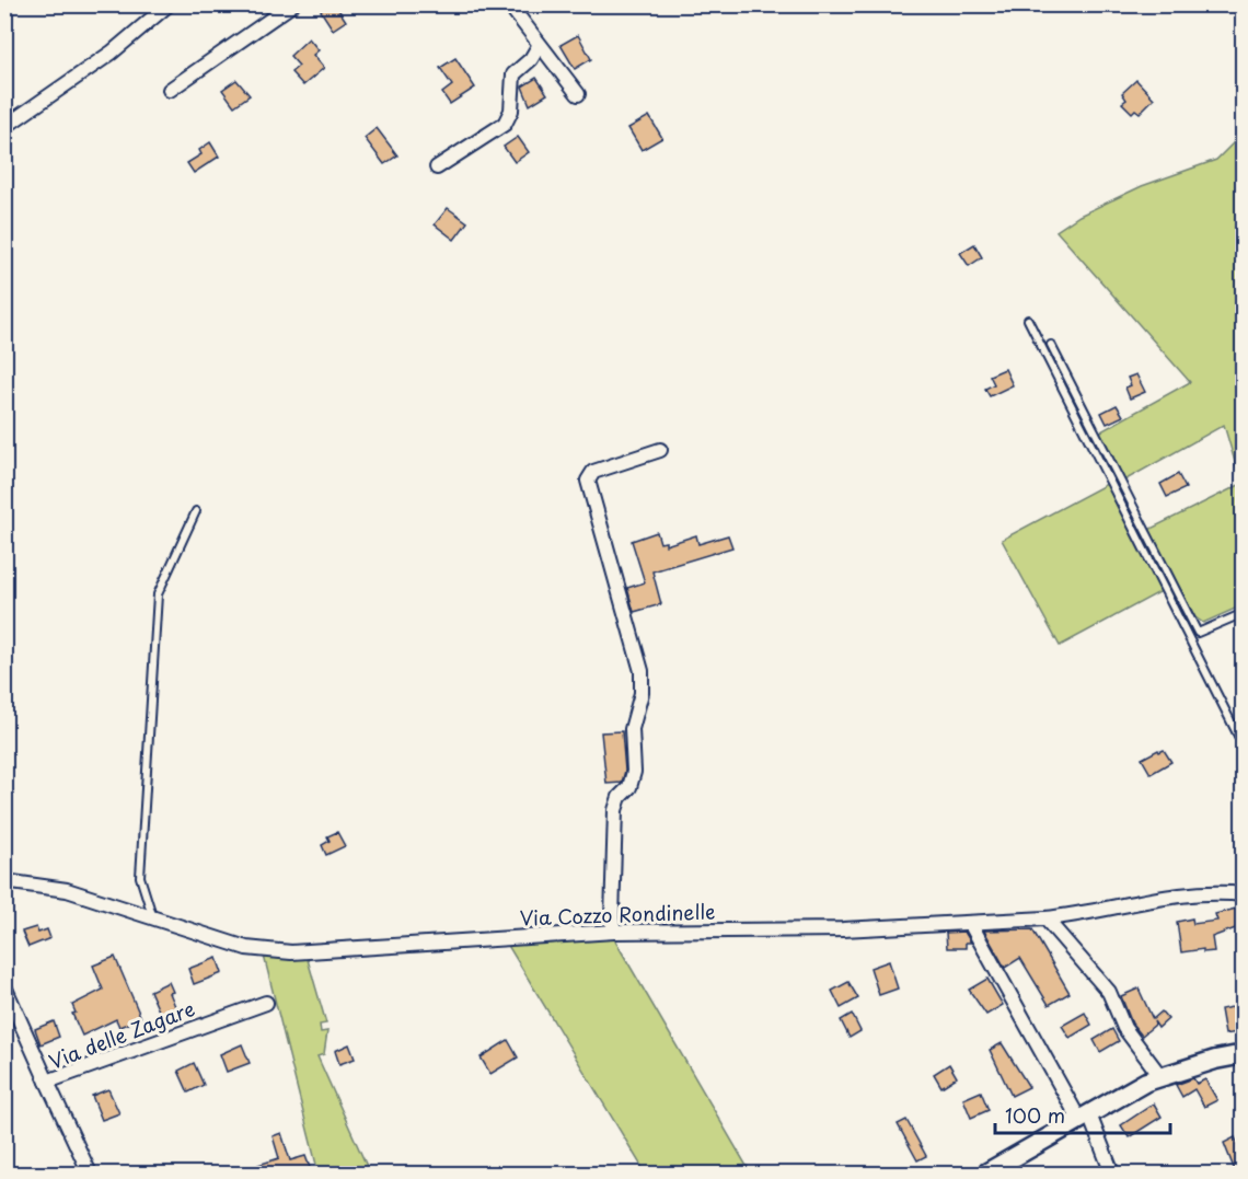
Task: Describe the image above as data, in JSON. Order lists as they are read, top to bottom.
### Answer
{
  "streets": {
    "street": ["Via Cozzo Rondinelle", "Via delle Zagare"]
  },
  "scale_bar": "100 m"
}
